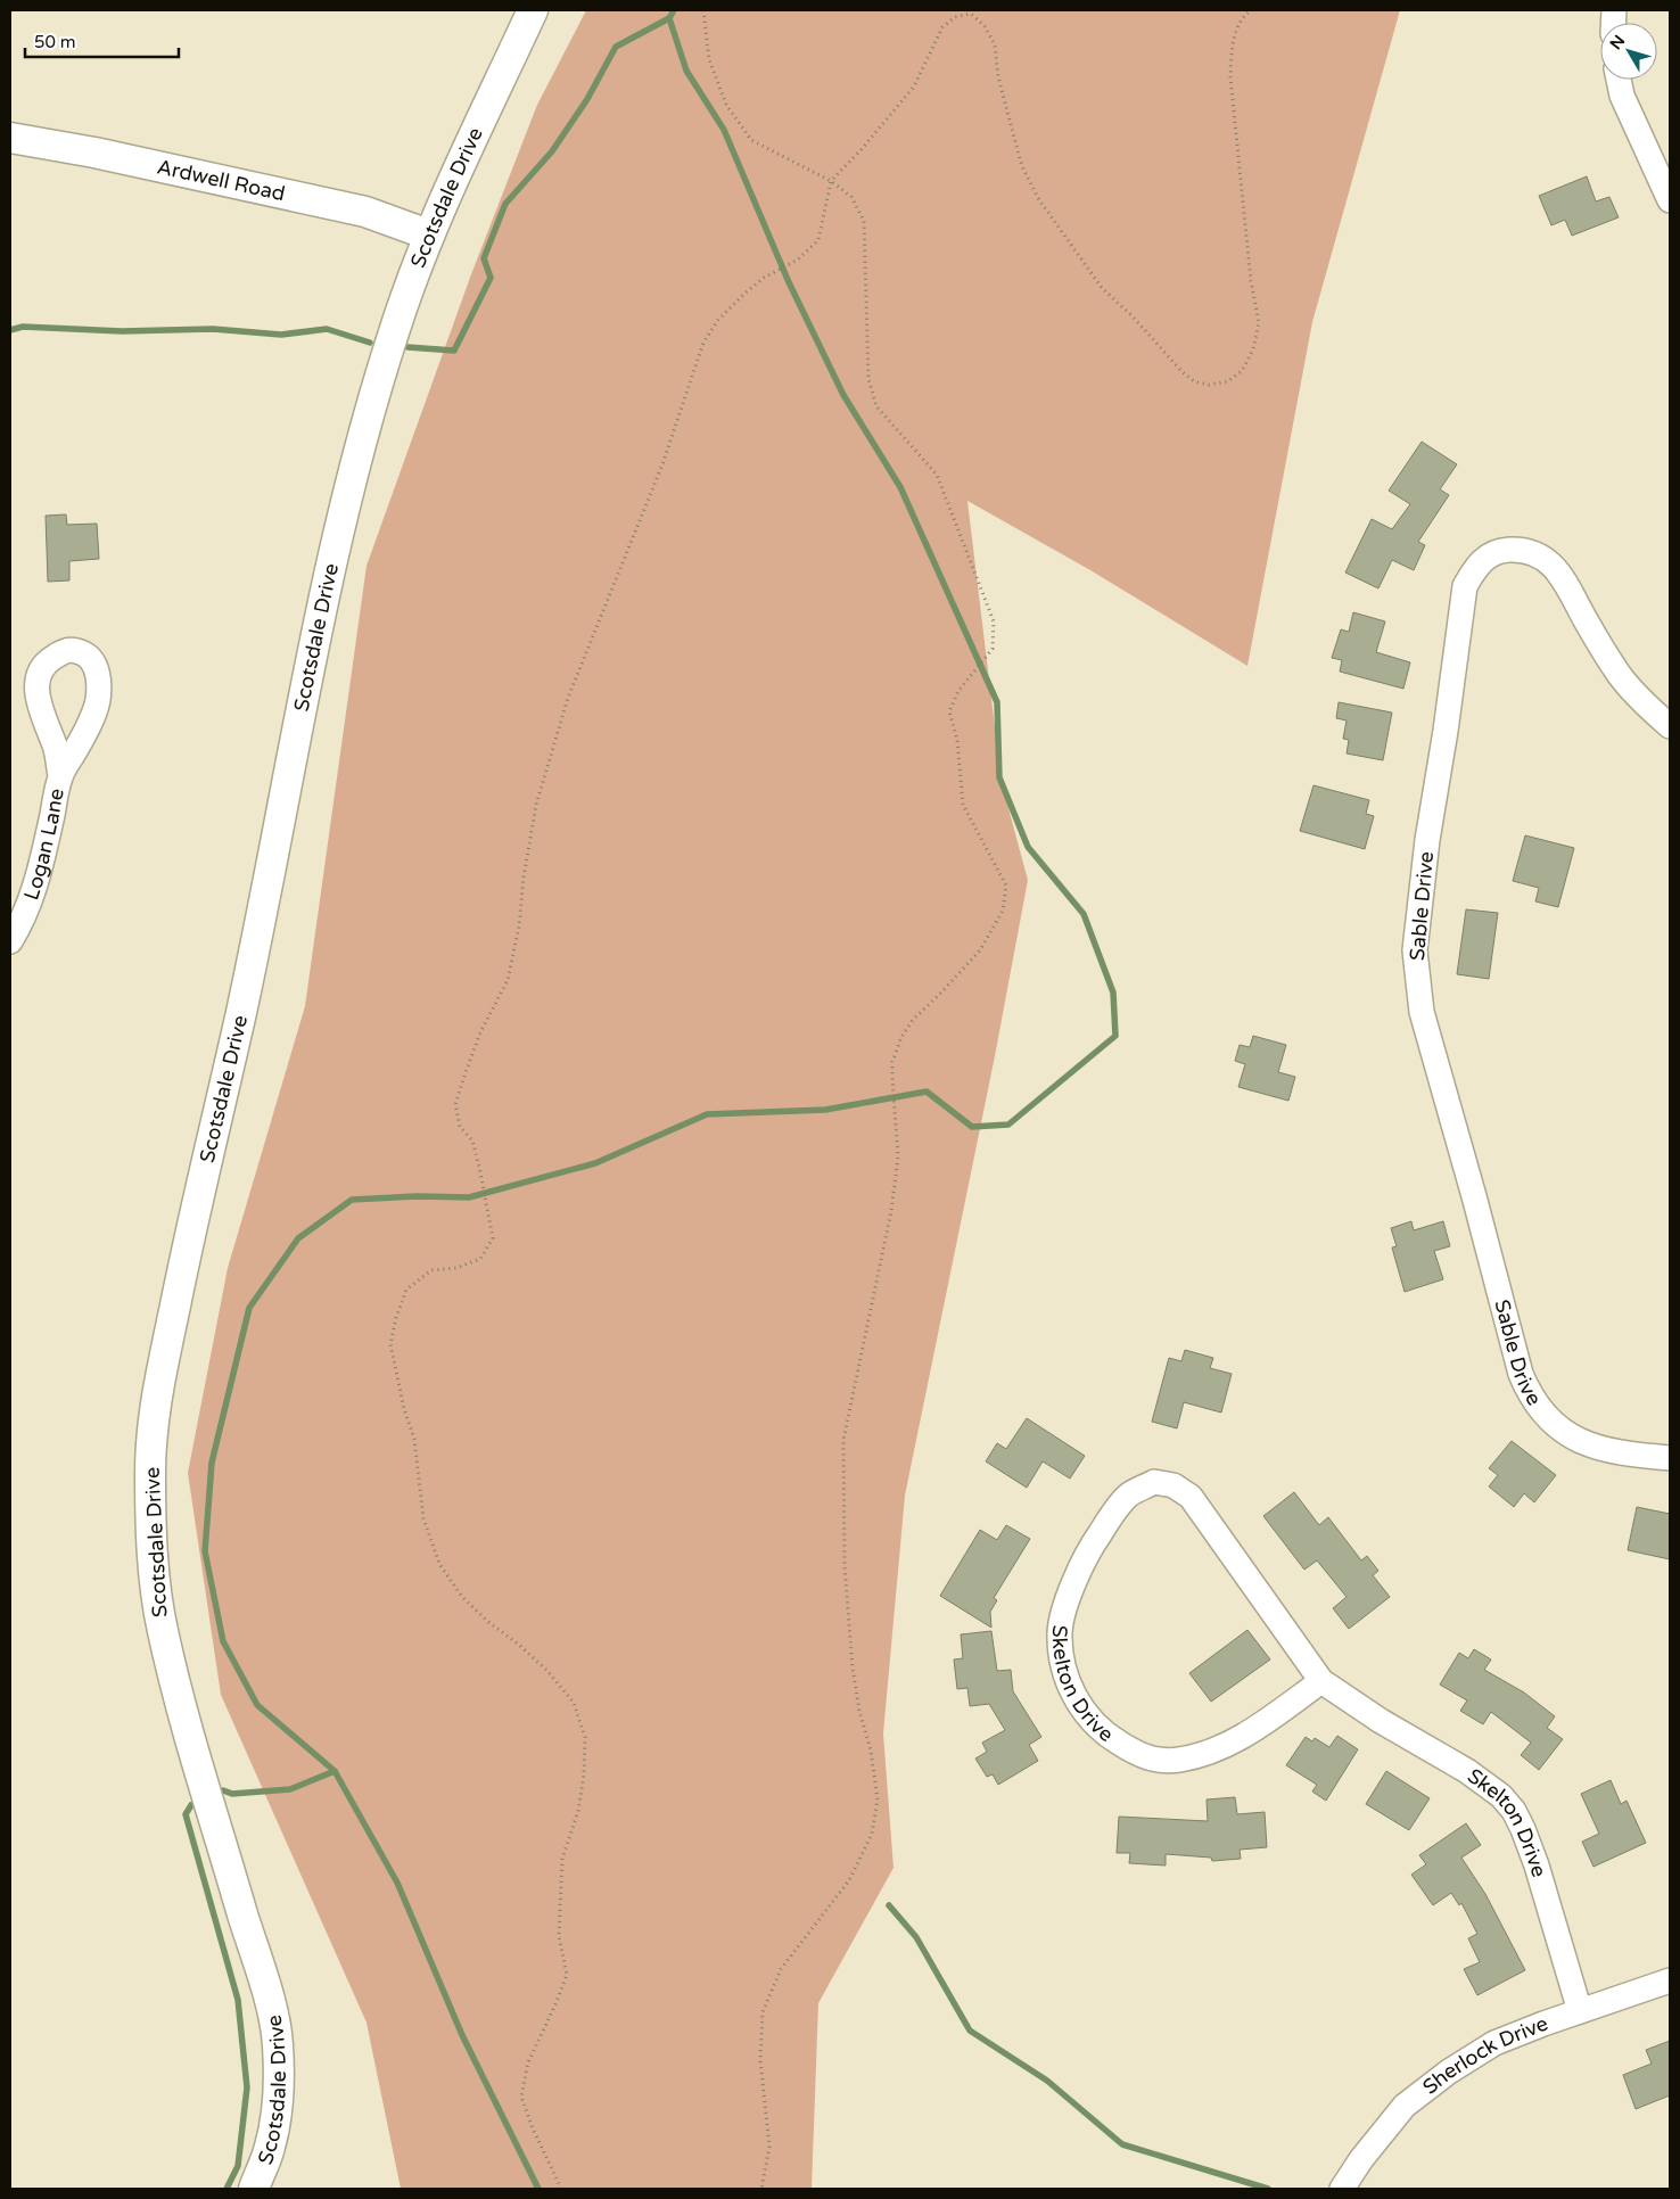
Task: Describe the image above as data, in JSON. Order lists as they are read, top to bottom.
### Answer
{
  "streets": {
    "street": [
      "Ardwell Road",
      "Scotsdale Drive",
      "Logan Lane",
      "Sable Drive",
      "Skelton Drive",
      "Sherlock Drive"
    ]
  },
  "crossings": [
    ["Ardwell Road", "Scotsdale Drive"],
    ["Skelton Drive", "Sherlock Drive"]
  ],
  "scale_bar": "50 m",
  "north": "top left"
}
